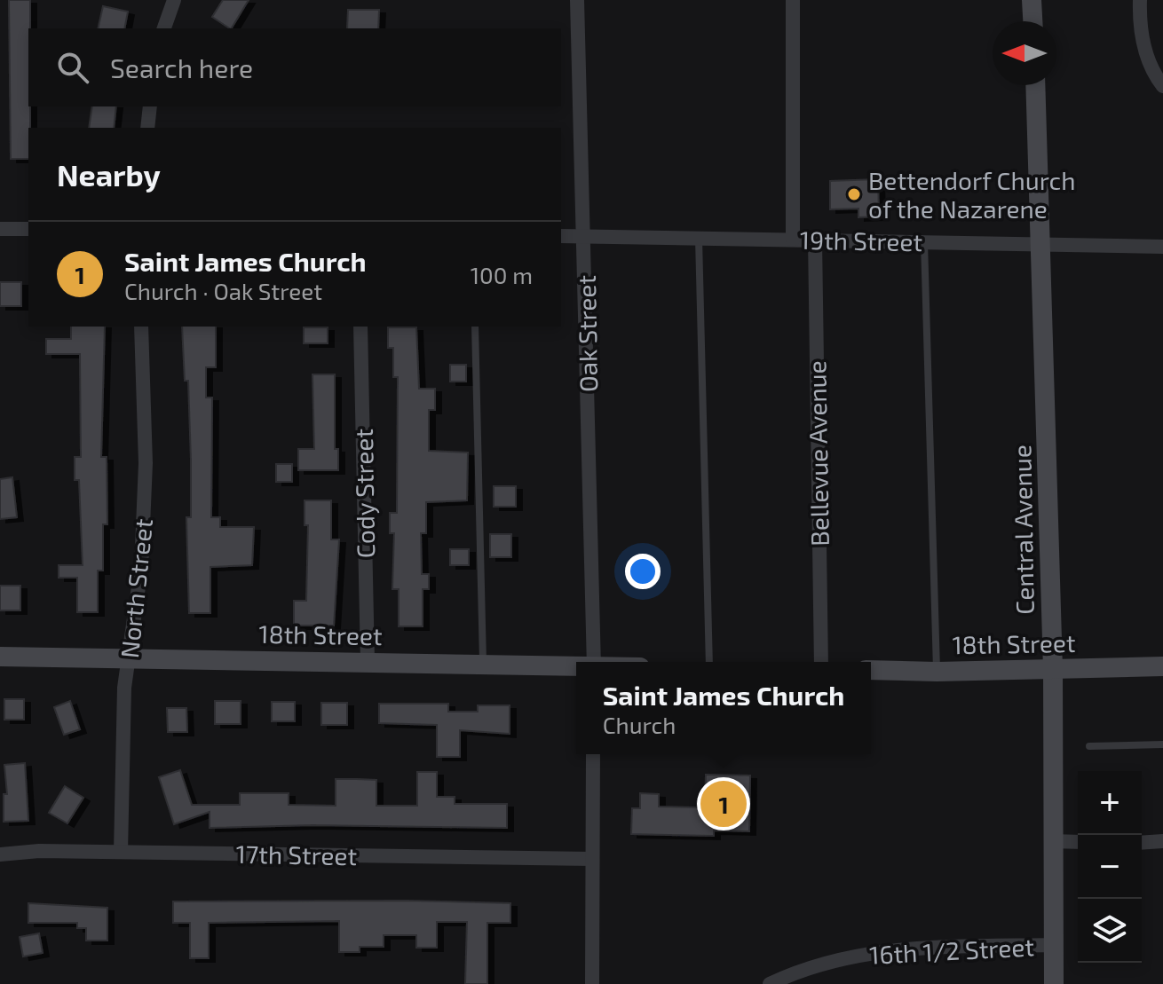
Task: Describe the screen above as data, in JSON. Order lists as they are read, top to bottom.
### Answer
{
  "streets": {
    "street": [
      "19th Street",
      "Oak Street",
      "Bellevue Avenue",
      "Cody Street",
      "Central Avenue",
      "North Street",
      "18th Street",
      "17th Street",
      "16th 1/2 Street"
    ]
  },
  "crossings": [
    ["19th Street", "Oak Street"],
    ["19th Street", "Bellevue Avenue"],
    ["19th Street", "Central Avenue"],
    ["Cody Street", "18th Street"],
    ["Central Avenue", "18th Street"],
    ["Central Avenue", "16th 1/2 Street"],
    ["North Street", "18th Street"],
    ["North Street", "17th Street"]
  ],
  "places": ["Bettendorf Church of the Nazarene"],
  "north": "left",
  "page": {
    "search": "Search here",
    "heading": "Nearby",
    "list": [
      {
        "mark": "1",
        "name": "Saint James Church",
        "note": "Church · Oak Street",
        "value": "100 m"
      }
    ],
    "popup": ["Saint James Church", "Church"],
    "map_buttons": ["+", "−"],
    "pins": "1"
  }
}
